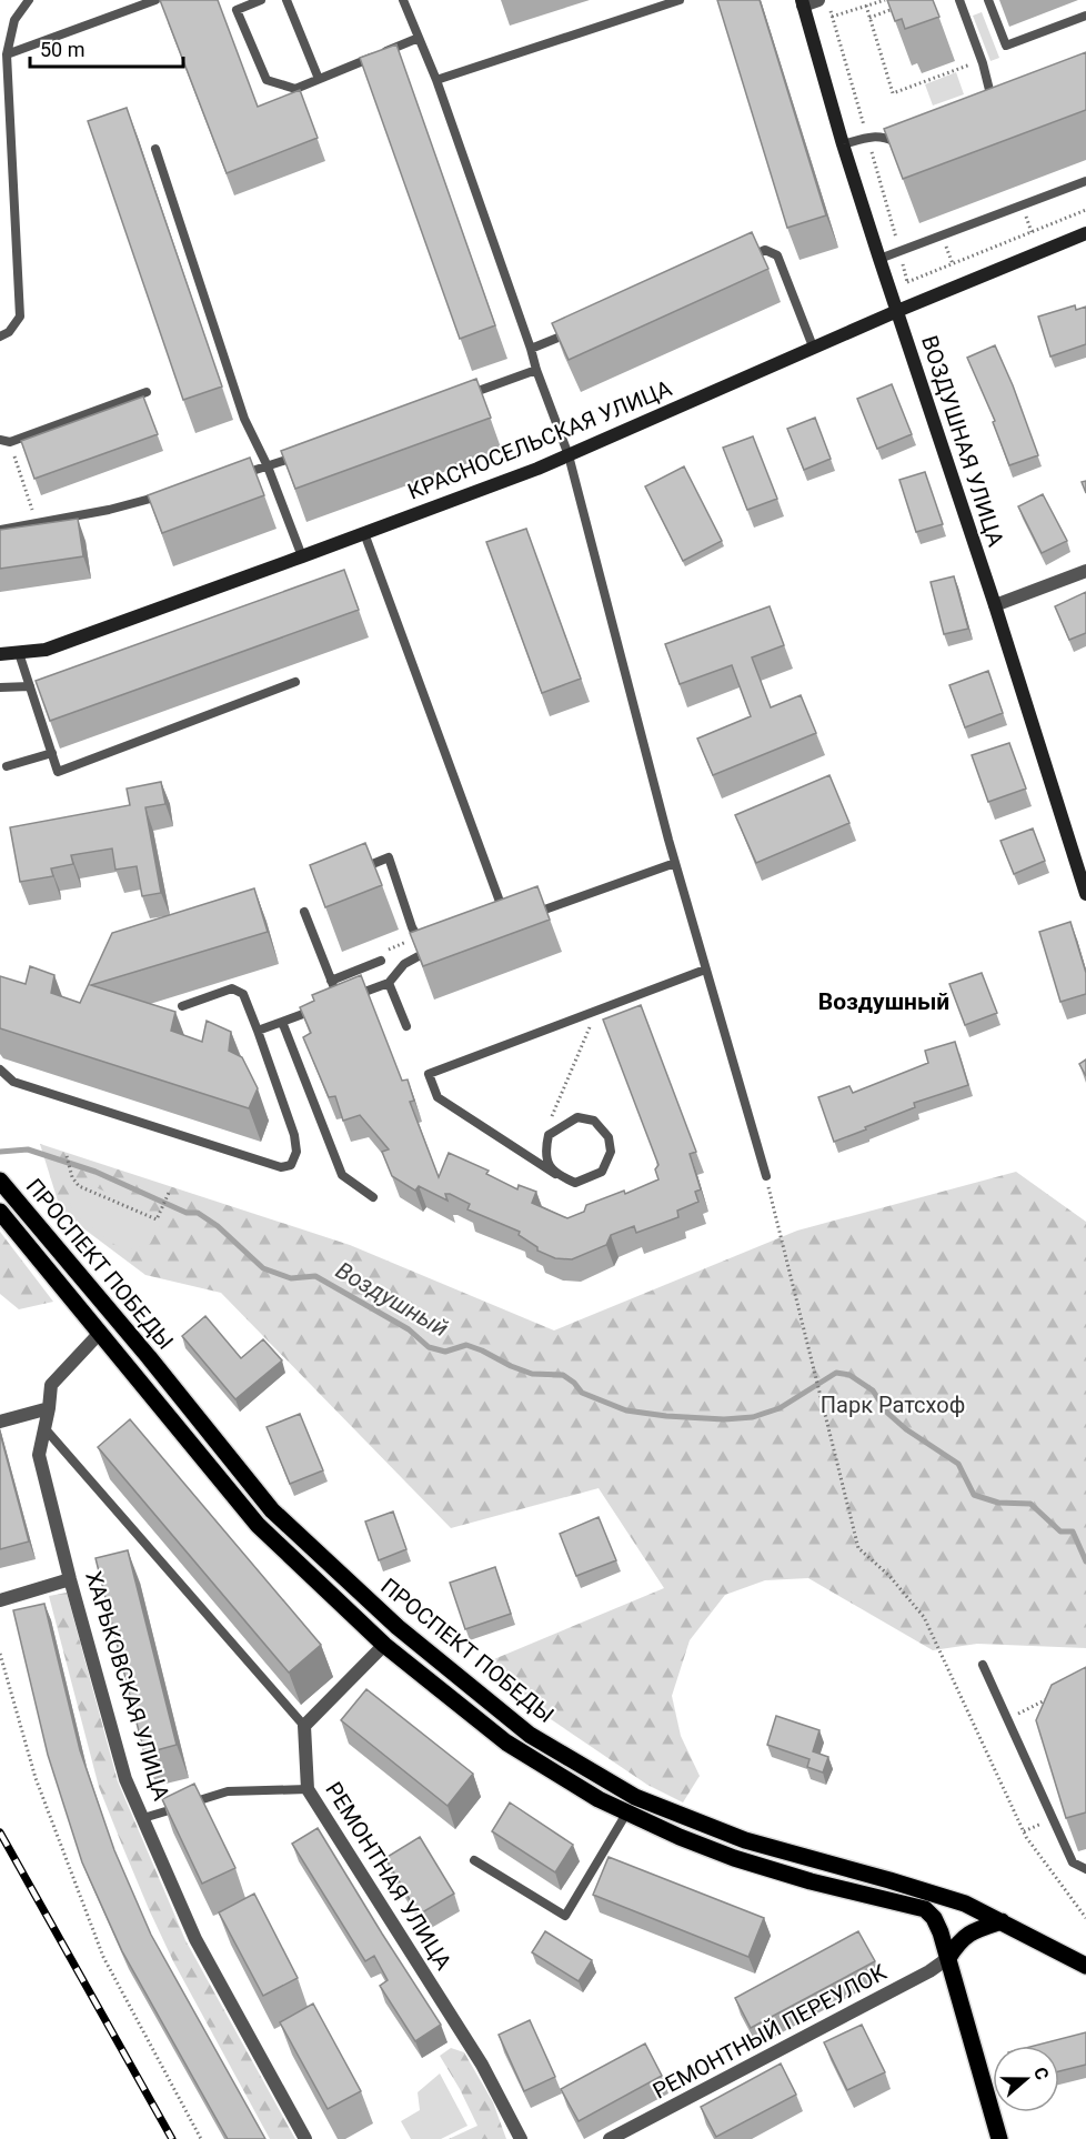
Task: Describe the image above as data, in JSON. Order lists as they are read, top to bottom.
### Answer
{
  "streets": {
    "main road": [
      "КРАСНОСЕЛЬСКАЯ УЛИЦА",
      "ВОЗДУШНАЯ УЛИЦА",
      "ПРОСПЕКТ ПОБЕДЫ",
      "ХАРЬКОВСКАЯ УЛИЦА"
    ],
    "street": ["РЕМОНТНАЯ УЛИЦА", "РЕМОНТНЫЙ ПЕРЕУЛОК"]
  },
  "crossings": [
    ["КРАСНОСЕЛЬСКАЯ УЛИЦА", "ВОЗДУШНАЯ УЛИЦА"],
    ["ПРОСПЕКТ ПОБЕДЫ", "ХАРЬКОВСКАЯ УЛИЦА"],
    ["ПРОСПЕКТ ПОБЕДЫ", "РЕМОНТНЫЙ ПЕРЕУЛОК"]
  ],
  "districts": ["Воздушный"],
  "water": ["Воздушный"],
  "parks": ["Парк Ратсхоф"],
  "scale_bar": "50 m",
  "north": "right"
}
